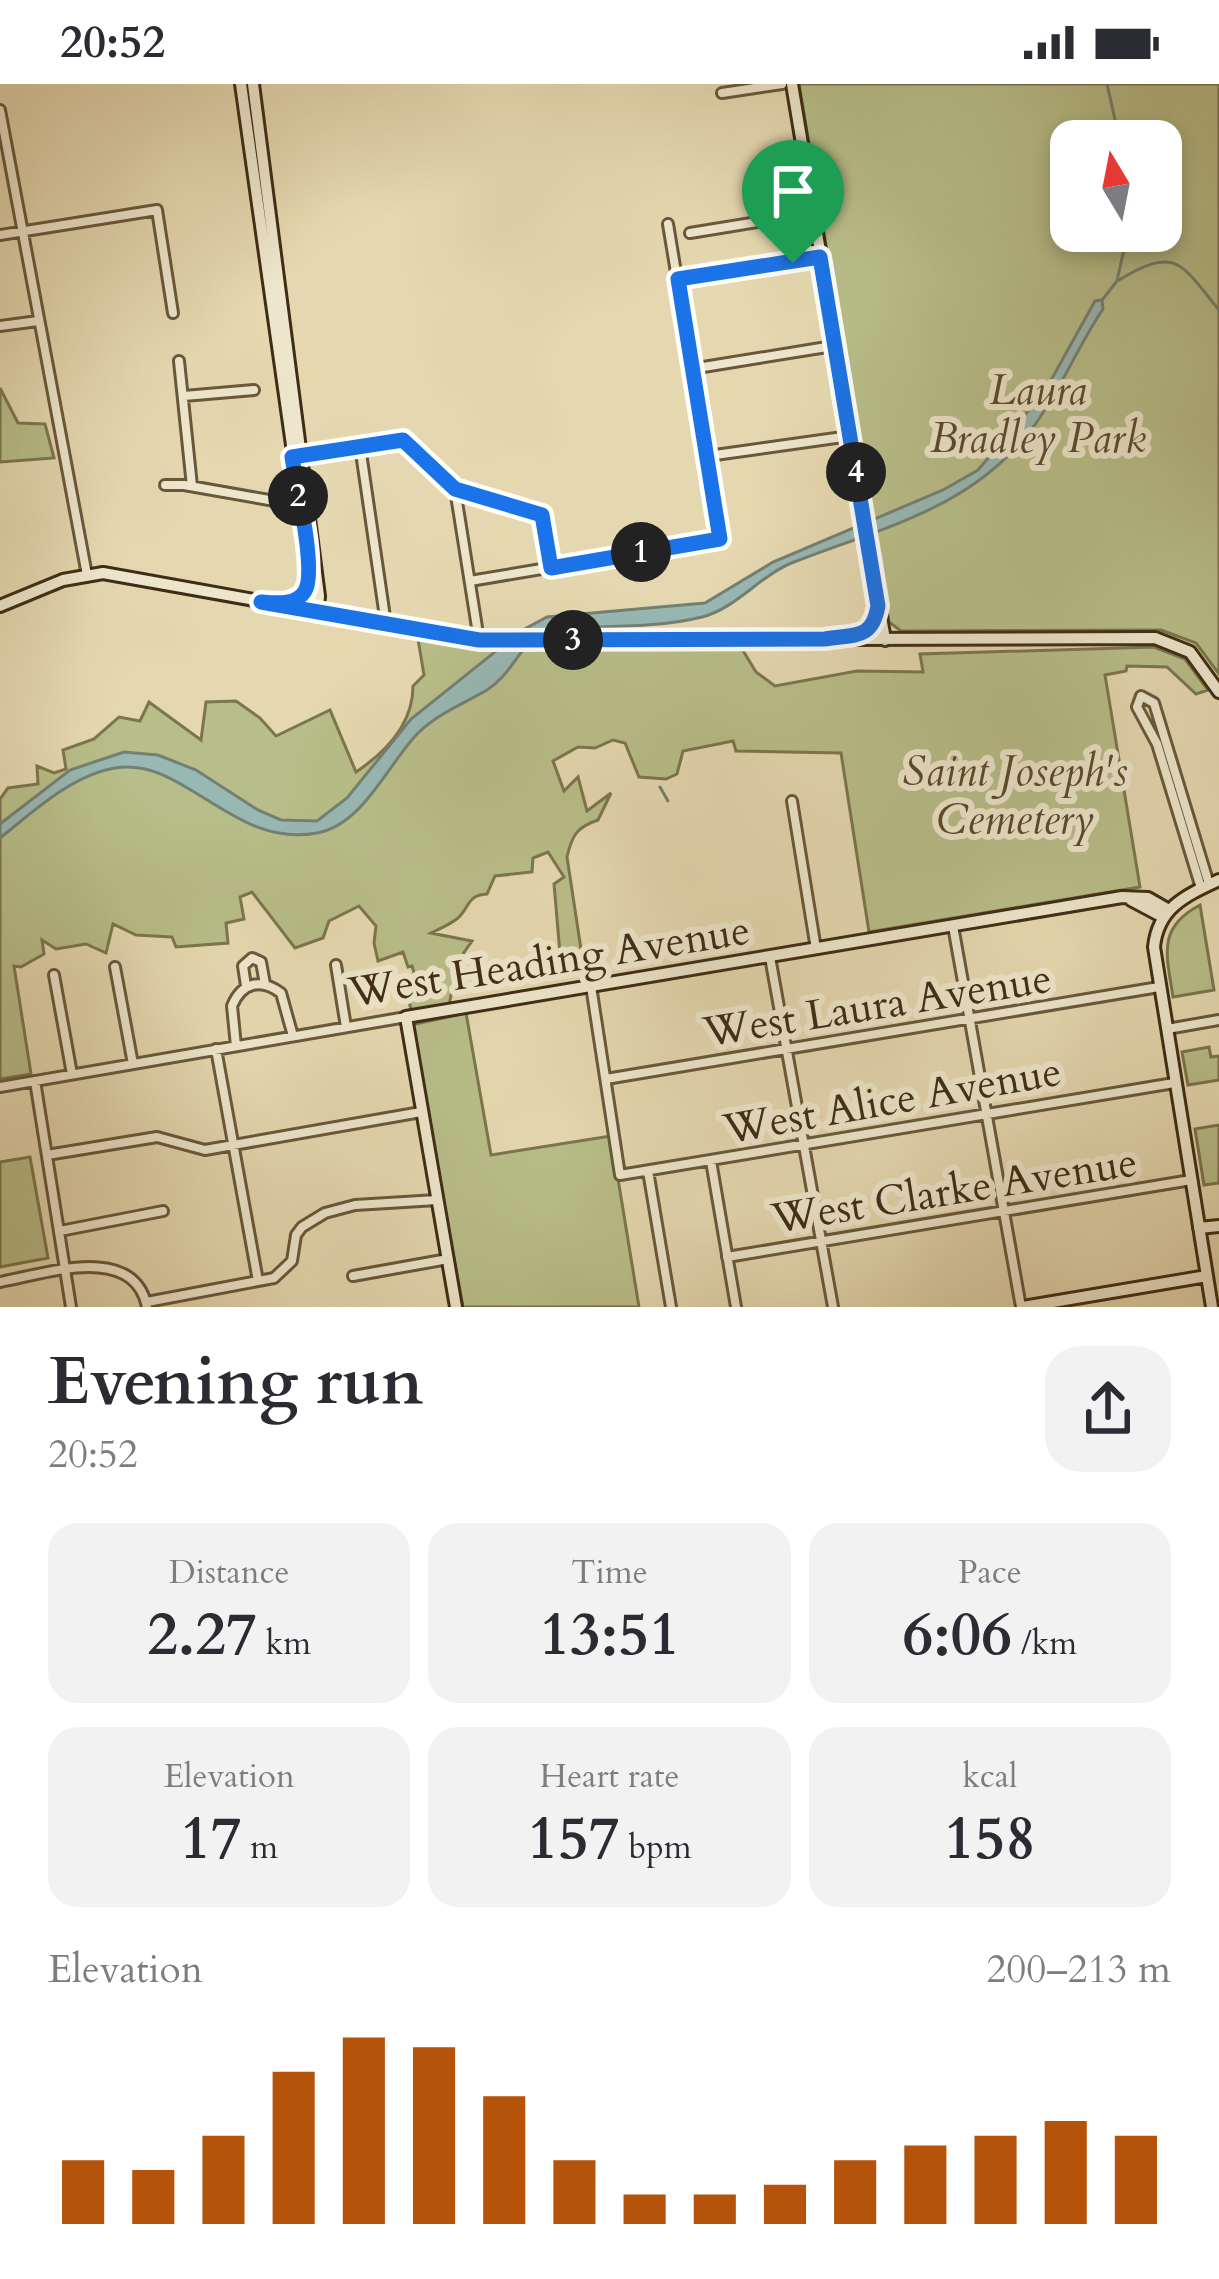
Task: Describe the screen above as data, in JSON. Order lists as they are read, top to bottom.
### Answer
{
  "streets": {
    "main road": ["West Heading Avenue"],
    "street": ["West Laura Avenue", "West Alice Avenue", "West Clarke Avenue"]
  },
  "crossings": [
    ["West Laura Avenue", "West Alice Avenue"]
  ],
  "parks": ["Laura Bradley Park", "Saint Joseph's Cemetery"],
  "north": "top",
  "page": {
    "status": "20:52",
    "pins": [
      "4",
      "2",
      "1",
      "3"
    ],
    "heading": ["Evening run", "20:52"],
    "stats": [
      ["Distance", "2.27 km"],
      ["Time", "13:51"],
      ["Pace", "6:06 /km"],
      ["Elevation", "17 m"],
      ["Heart rate", "157 bpm"],
      ["kcal", "158"]
    ],
    "chart": ["Elevation", "200–213 m"]
  }
}
